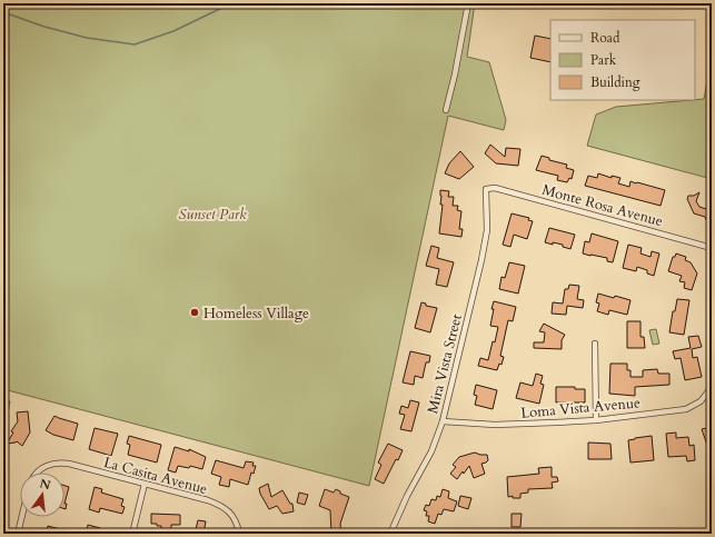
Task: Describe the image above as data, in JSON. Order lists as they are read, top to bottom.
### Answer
{
  "streets": {
    "street": [
      "Monte Rosa Avenue",
      "Mira Vista Street",
      "Loma Vista Avenue",
      "La Casita Avenue"
    ]
  },
  "crossings": [
    ["Monte Rosa Avenue", "Mira Vista Street"],
    ["Mira Vista Street", "Loma Vista Avenue"]
  ],
  "parks": ["Sunset Park"],
  "places": ["Homeless Village"],
  "legend": ["Road", "Park", "Building"],
  "north": "top"
}
